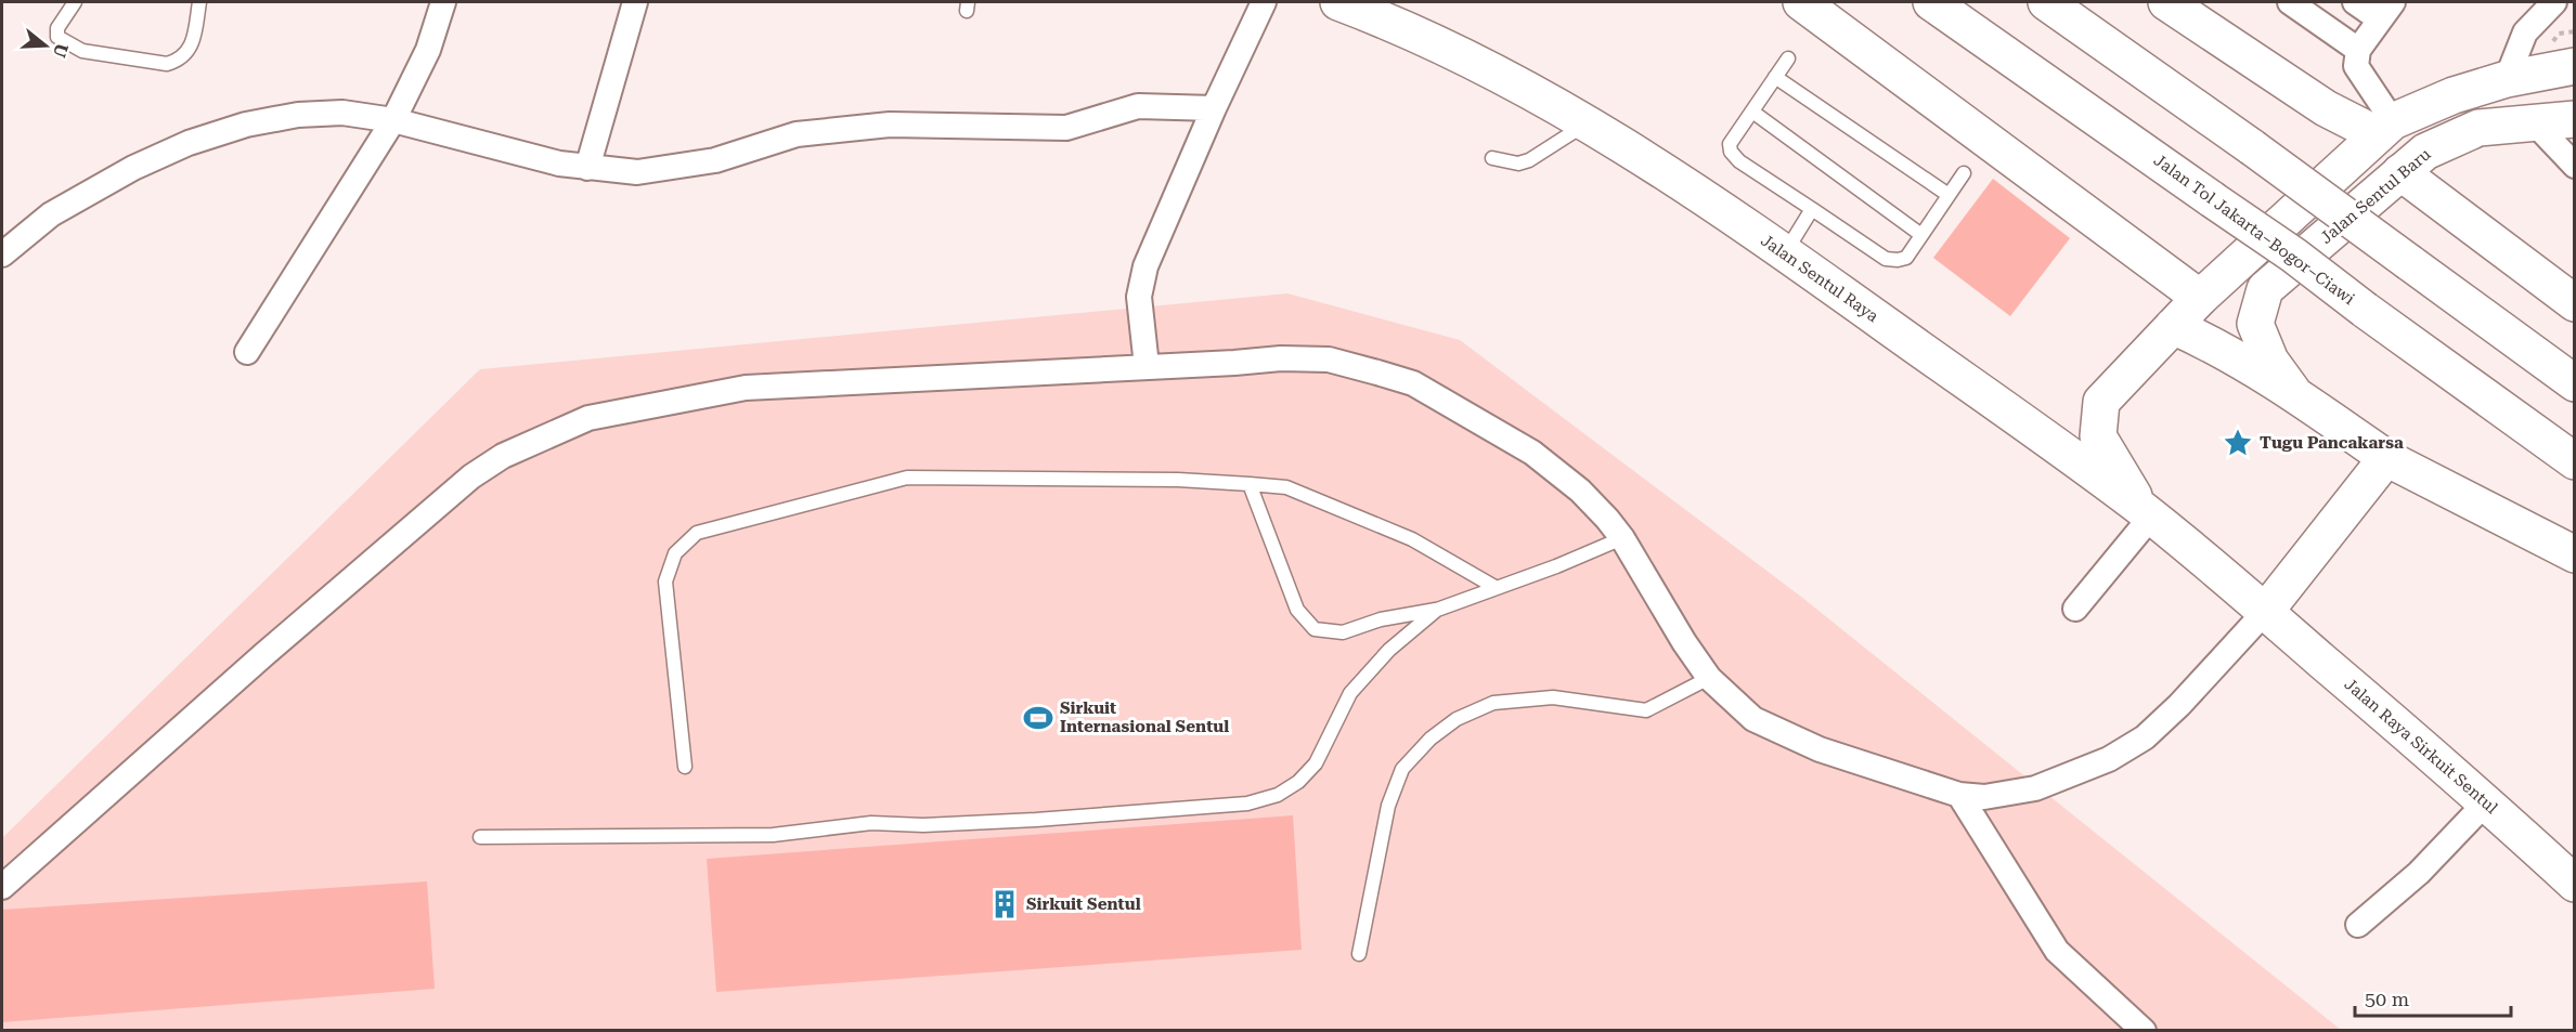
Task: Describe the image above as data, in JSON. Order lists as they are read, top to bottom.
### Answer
{
  "streets": {
    "main road": [
      "Jalan Sentul Baru",
      "Jalan Tol Jakarta–Bogor–Ciawi",
      "Jalan Sentul Raya",
      "Jalan Raya Sirkuit Sentul"
    ]
  },
  "crossings": [
    ["Jalan Sentul Raya", "Jalan Raya Sirkuit Sentul"]
  ],
  "places": {
    "place": ["Tugu Pancakarsa"],
    "sports": ["Sirkuit Internasional Sentul"],
    "building": ["Sirkuit Sentul"]
  },
  "scale_bar": "50 m",
  "north": "right"
}
